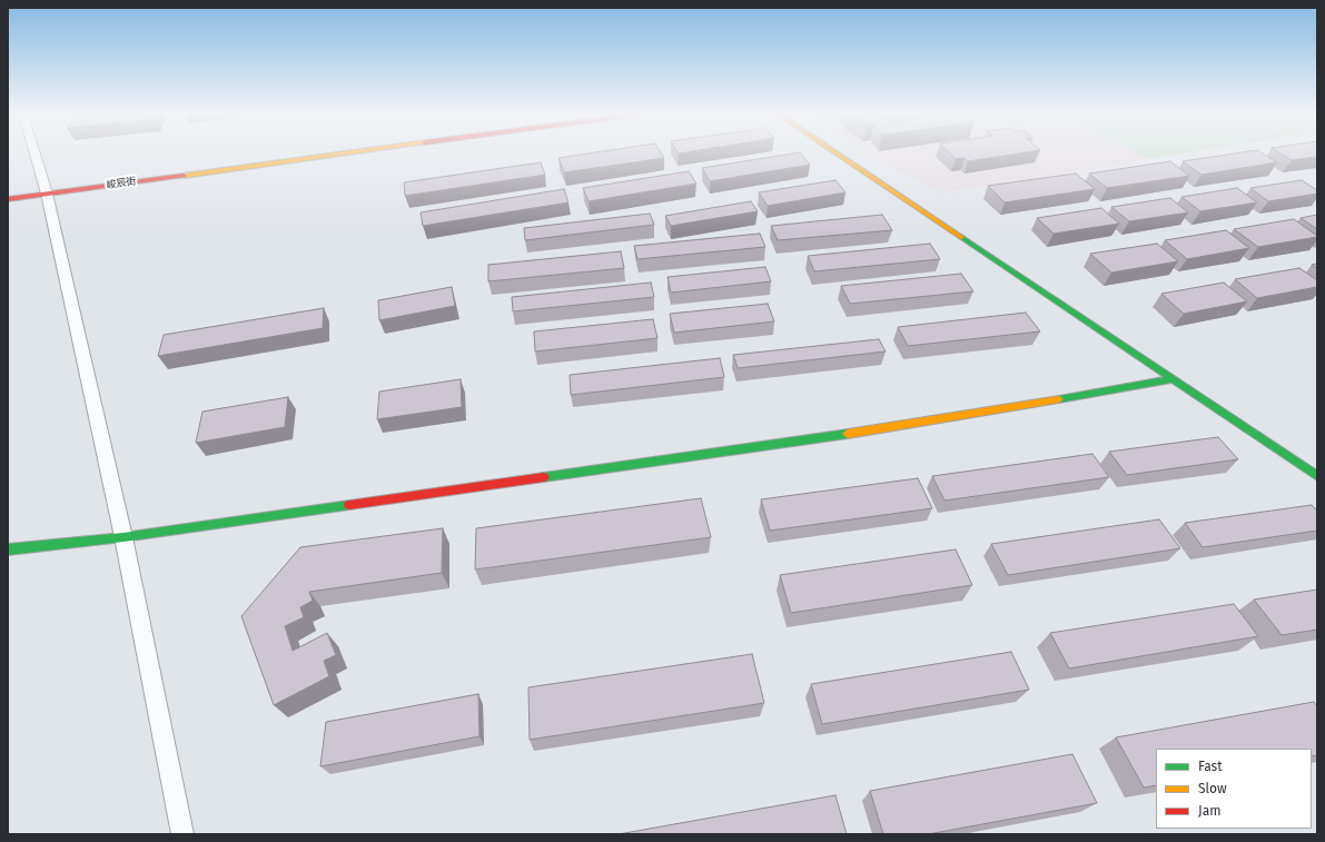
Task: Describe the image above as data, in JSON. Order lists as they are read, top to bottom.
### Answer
{
  "streets": {
    "street": ["峻辰街"]
  },
  "legend": ["Fast", "Slow", "Jam"]
}
